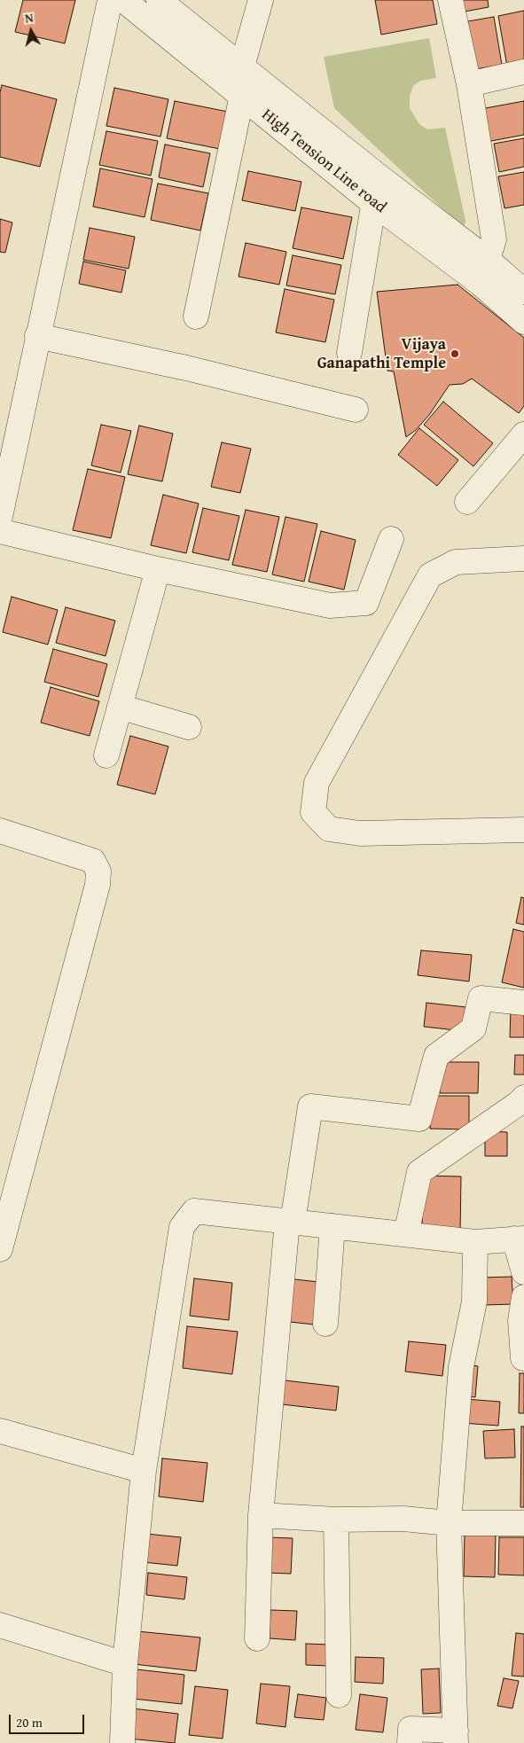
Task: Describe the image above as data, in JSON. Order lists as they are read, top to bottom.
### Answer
{
  "streets": {
    "street": ["High Tension Line road"]
  },
  "places": ["Vijaya Ganapathi Temple"],
  "scale_bar": "20 m",
  "north": "top"
}
